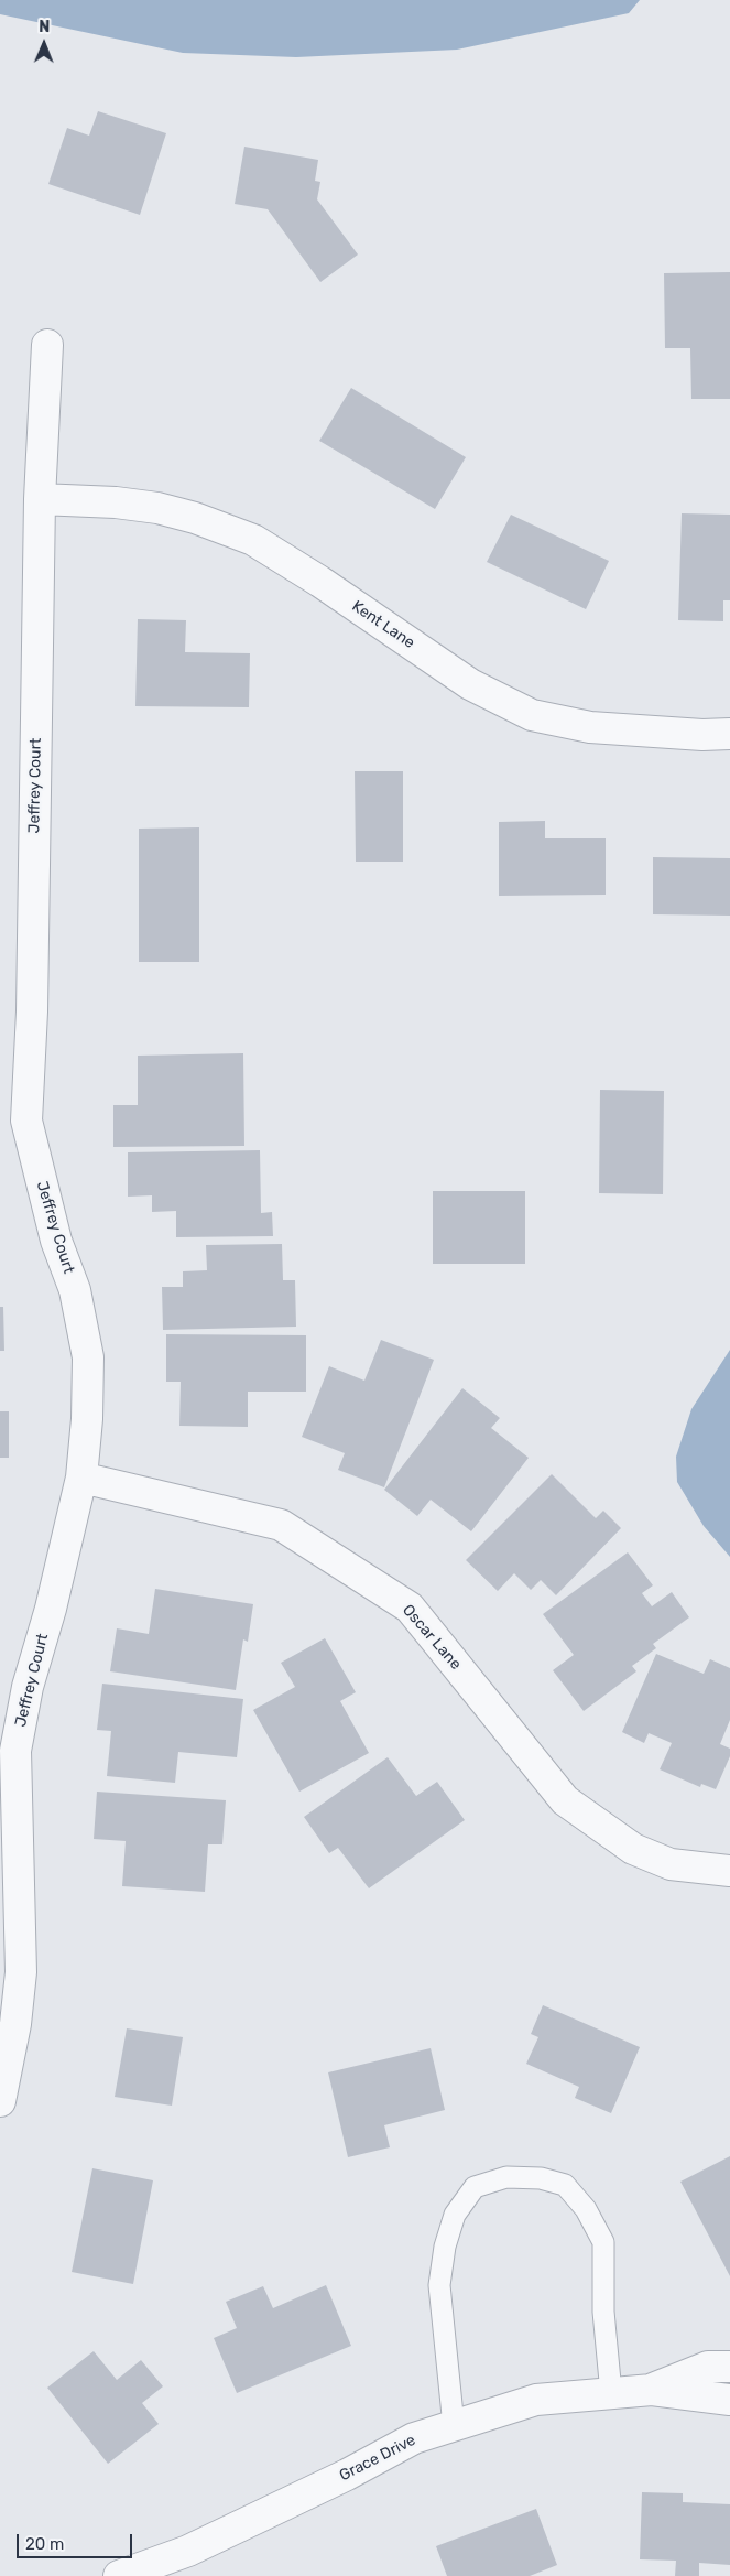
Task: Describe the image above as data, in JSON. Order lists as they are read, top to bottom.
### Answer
{
  "streets": {
    "street": [
      "Kent Lane",
      "Jeffrey Court",
      "Oscar Lane",
      "Grace Drive"
    ]
  },
  "crossings": [
    ["Kent Lane", "Jeffrey Court"],
    ["Jeffrey Court", "Oscar Lane"]
  ],
  "scale_bar": "20 m",
  "north": "top"
}
